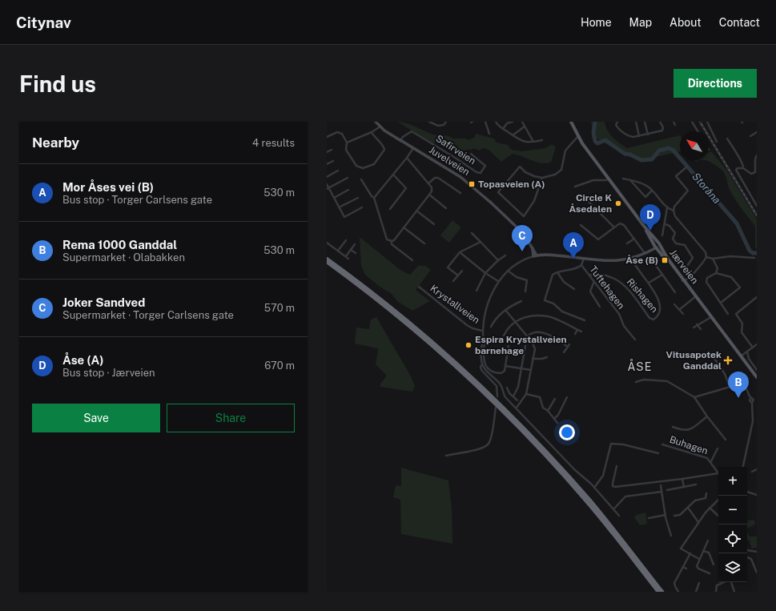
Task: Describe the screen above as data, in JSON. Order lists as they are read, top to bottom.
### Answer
{
  "streets": {
    "main road": ["Jærveien"],
    "street": [
      "Safirveien",
      "Juvelveien",
      "Tuftehagen",
      "Rishagen",
      "Krystallveien",
      "Buhagen"
    ]
  },
  "crossings": [
    ["Safirveien", "Juvelveien"],
    ["Tuftehagen", "Rishagen"]
  ],
  "districts": ["ÅSE"],
  "water": ["Storåna"],
  "places": {
    "transit": ["Topasveien (A)", "Åse (B)"],
    "other": ["Circle K Åsedalen", "Espira Krystallveien barnehage"],
    "health": ["Vitusapotek Ganddal"]
  },
  "north": "top left",
  "page": {
    "header": "Citynav",
    "nav": [
      "Home",
      "Map",
      "About",
      "Contact"
    ],
    "buttons": [
      "Directions",
      ["Save", "Share"]
    ],
    "title": "Find us",
    "heading": ["Nearby", "4 results"],
    "list": [
      {
        "mark": "A",
        "name": "Mor Åses vei (B)",
        "note": "Bus stop · Torger Carlsens gate",
        "value": "530 m"
      },
      {
        "mark": "B",
        "name": "Rema 1000 Ganddal",
        "note": "Supermarket · Olabakken",
        "value": "530 m"
      },
      {
        "mark": "C",
        "name": "Joker Sandved",
        "note": "Supermarket · Torger Carlsens gate",
        "value": "570 m"
      },
      {
        "mark": "D",
        "name": "Åse (A)",
        "note": "Bus stop · Jærveien",
        "value": "670 m"
      }
    ],
    "pins": [
      "D",
      "C",
      "A",
      "B"
    ],
    "map_buttons": ["+", "−"]
  }
}
